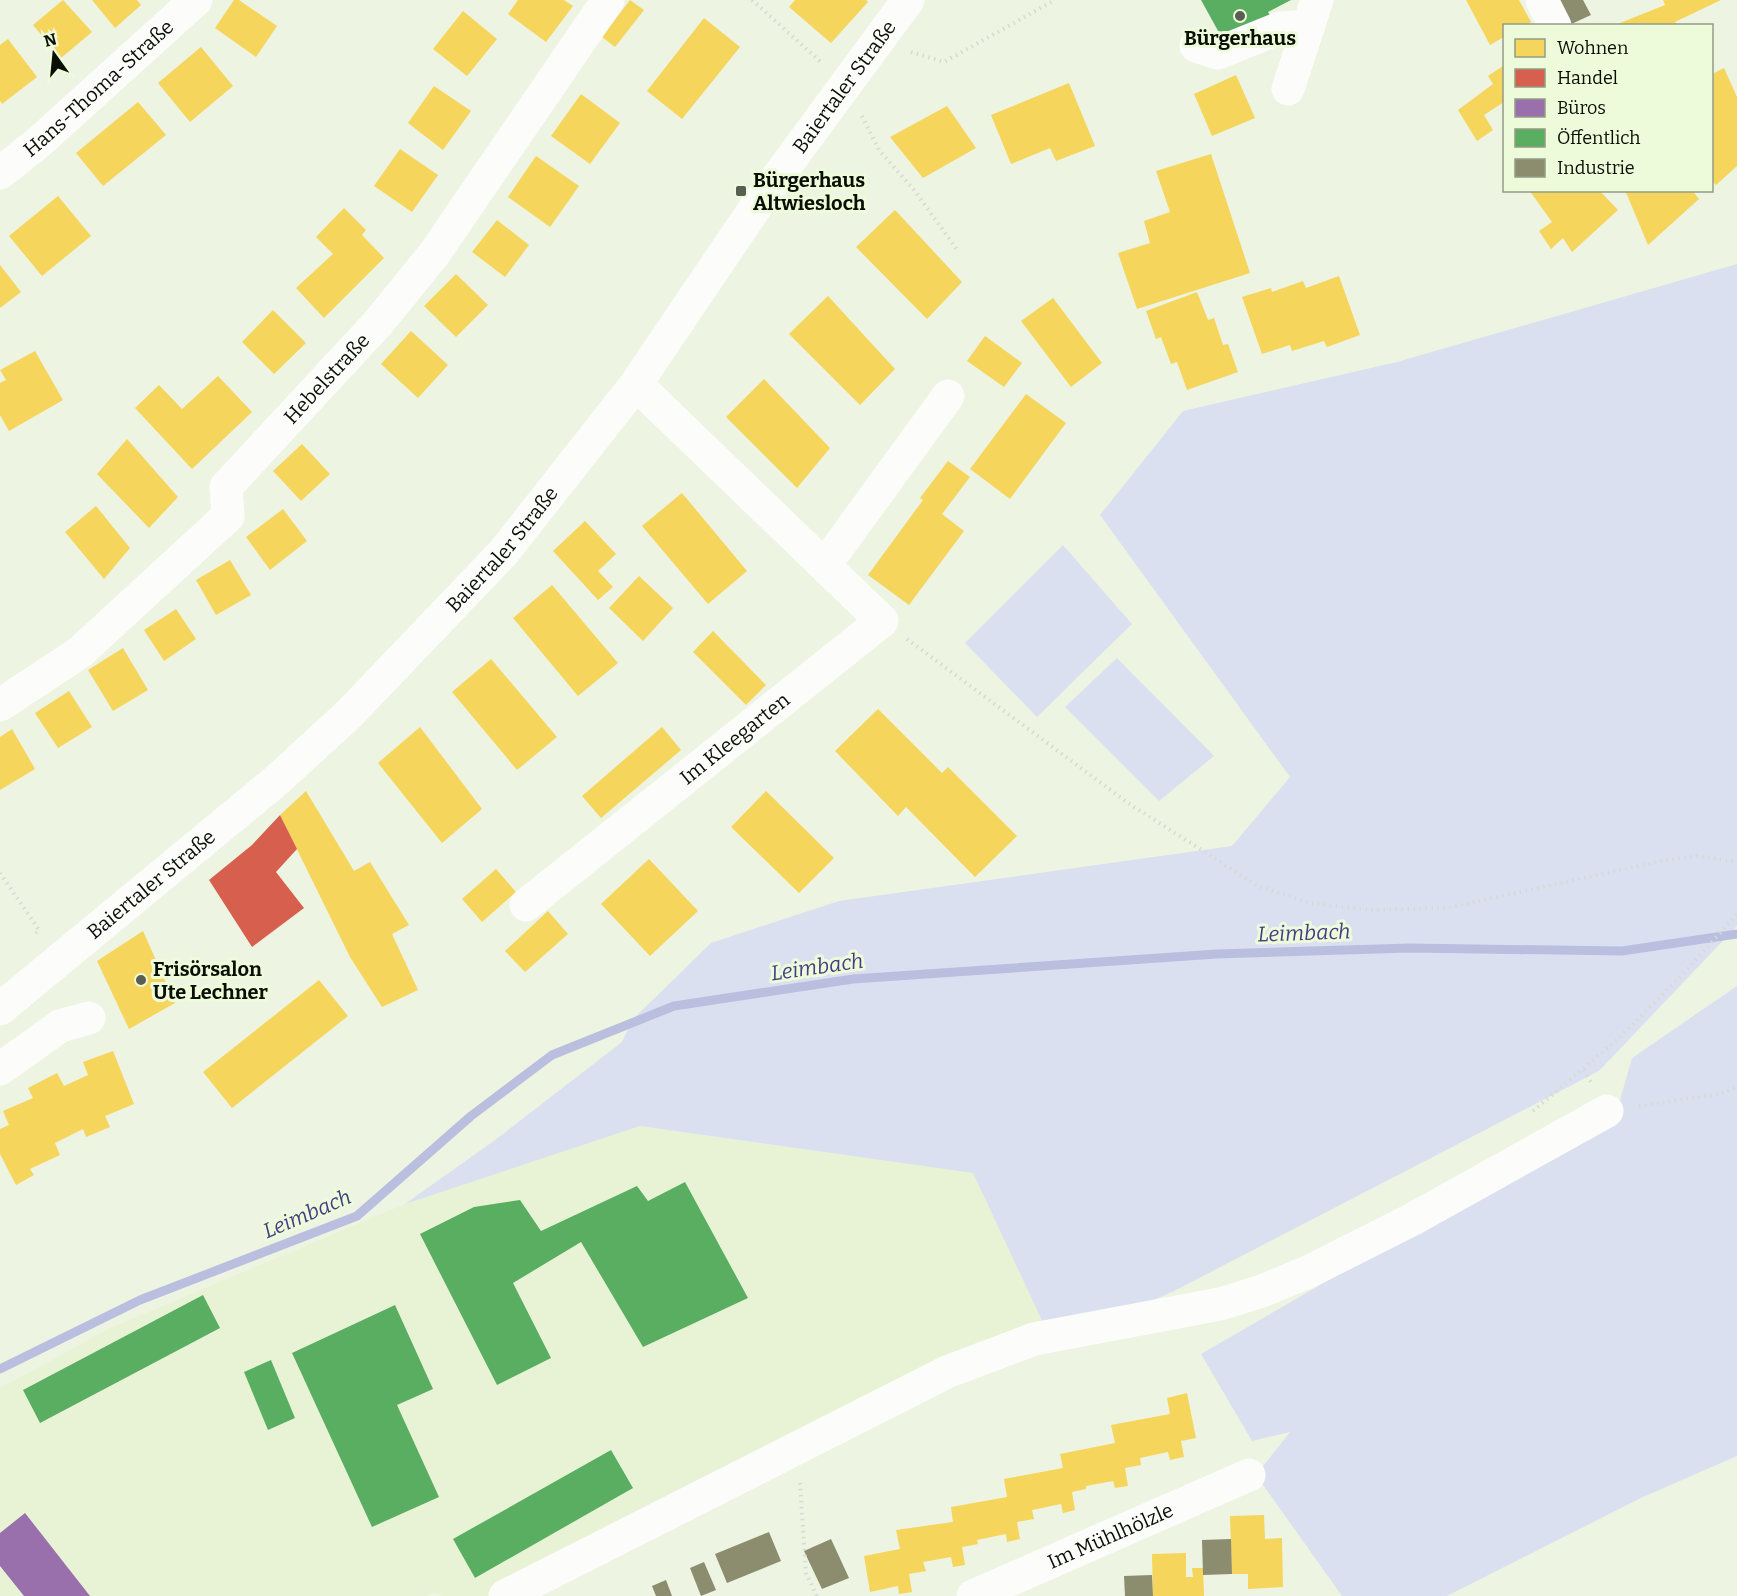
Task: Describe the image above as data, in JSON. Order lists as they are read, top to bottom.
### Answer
{
  "streets": {
    "street": [
      "Hans-Thoma-Straße",
      "Baiertaler Straße",
      "Hebelstraße",
      "Im Kleegarten",
      "Im Mühlhölzle"
    ]
  },
  "water": ["Leimbach"],
  "places": {
    "other": ["Bürgerhaus", "Frisörsalon Ute Lechner"],
    "transit": ["Bürgerhaus Altwiesloch"]
  },
  "legend": [
    "Wohnen",
    "Handel",
    "Büros",
    "Öffentlich",
    "Industrie"
  ],
  "north": "top"
}
